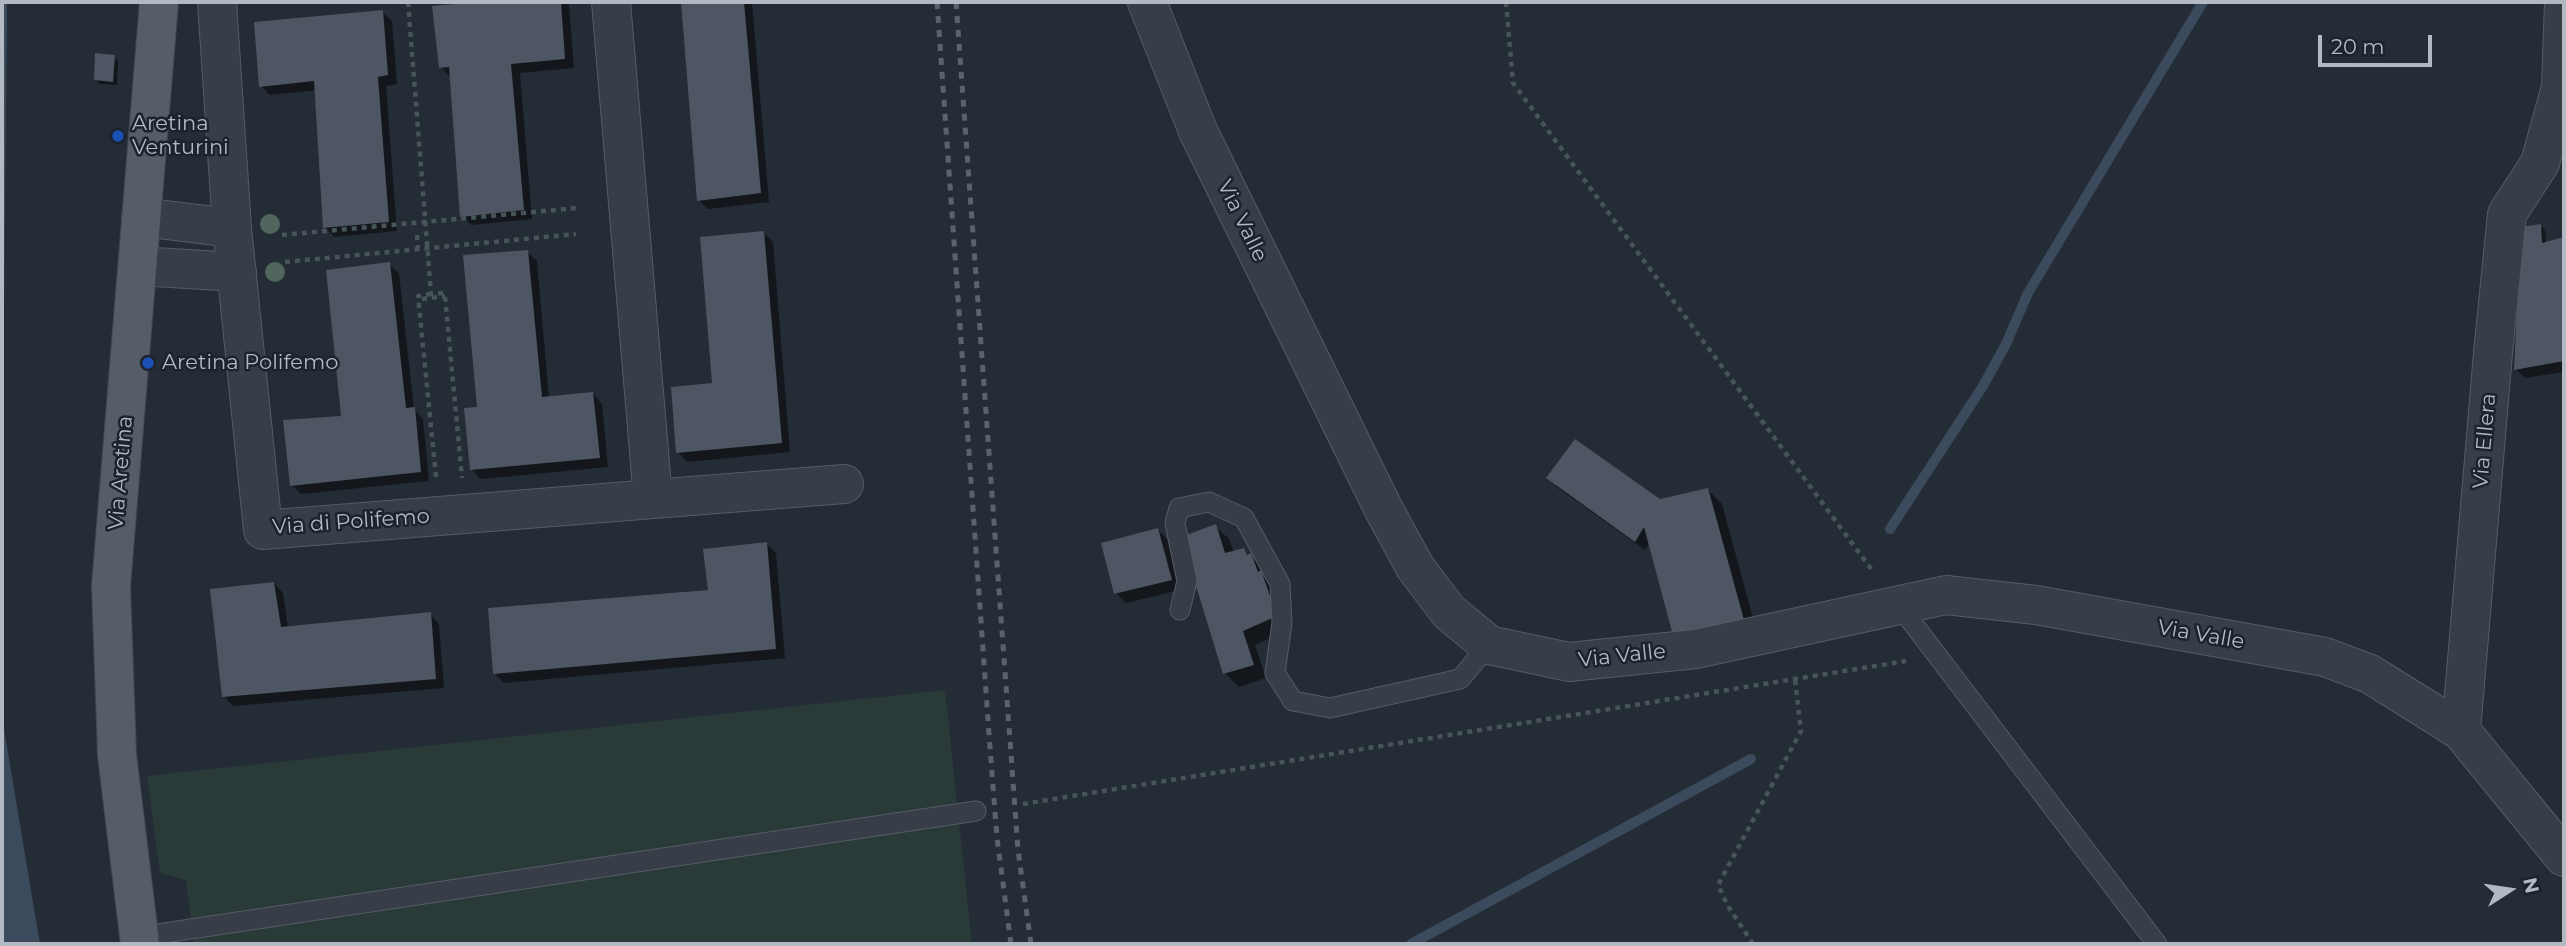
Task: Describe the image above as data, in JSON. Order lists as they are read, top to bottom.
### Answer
{
  "streets": {
    "main road": ["Via Aretina"],
    "street": ["Via Valle", "Via Ellera", "Via di Polifemo"]
  },
  "crossings": [
    ["Via Valle", "Via Ellera"]
  ],
  "places": ["Aretina Venturini", "Aretina Polifemo"],
  "scale_bar": "20 m",
  "north": "right"
}
